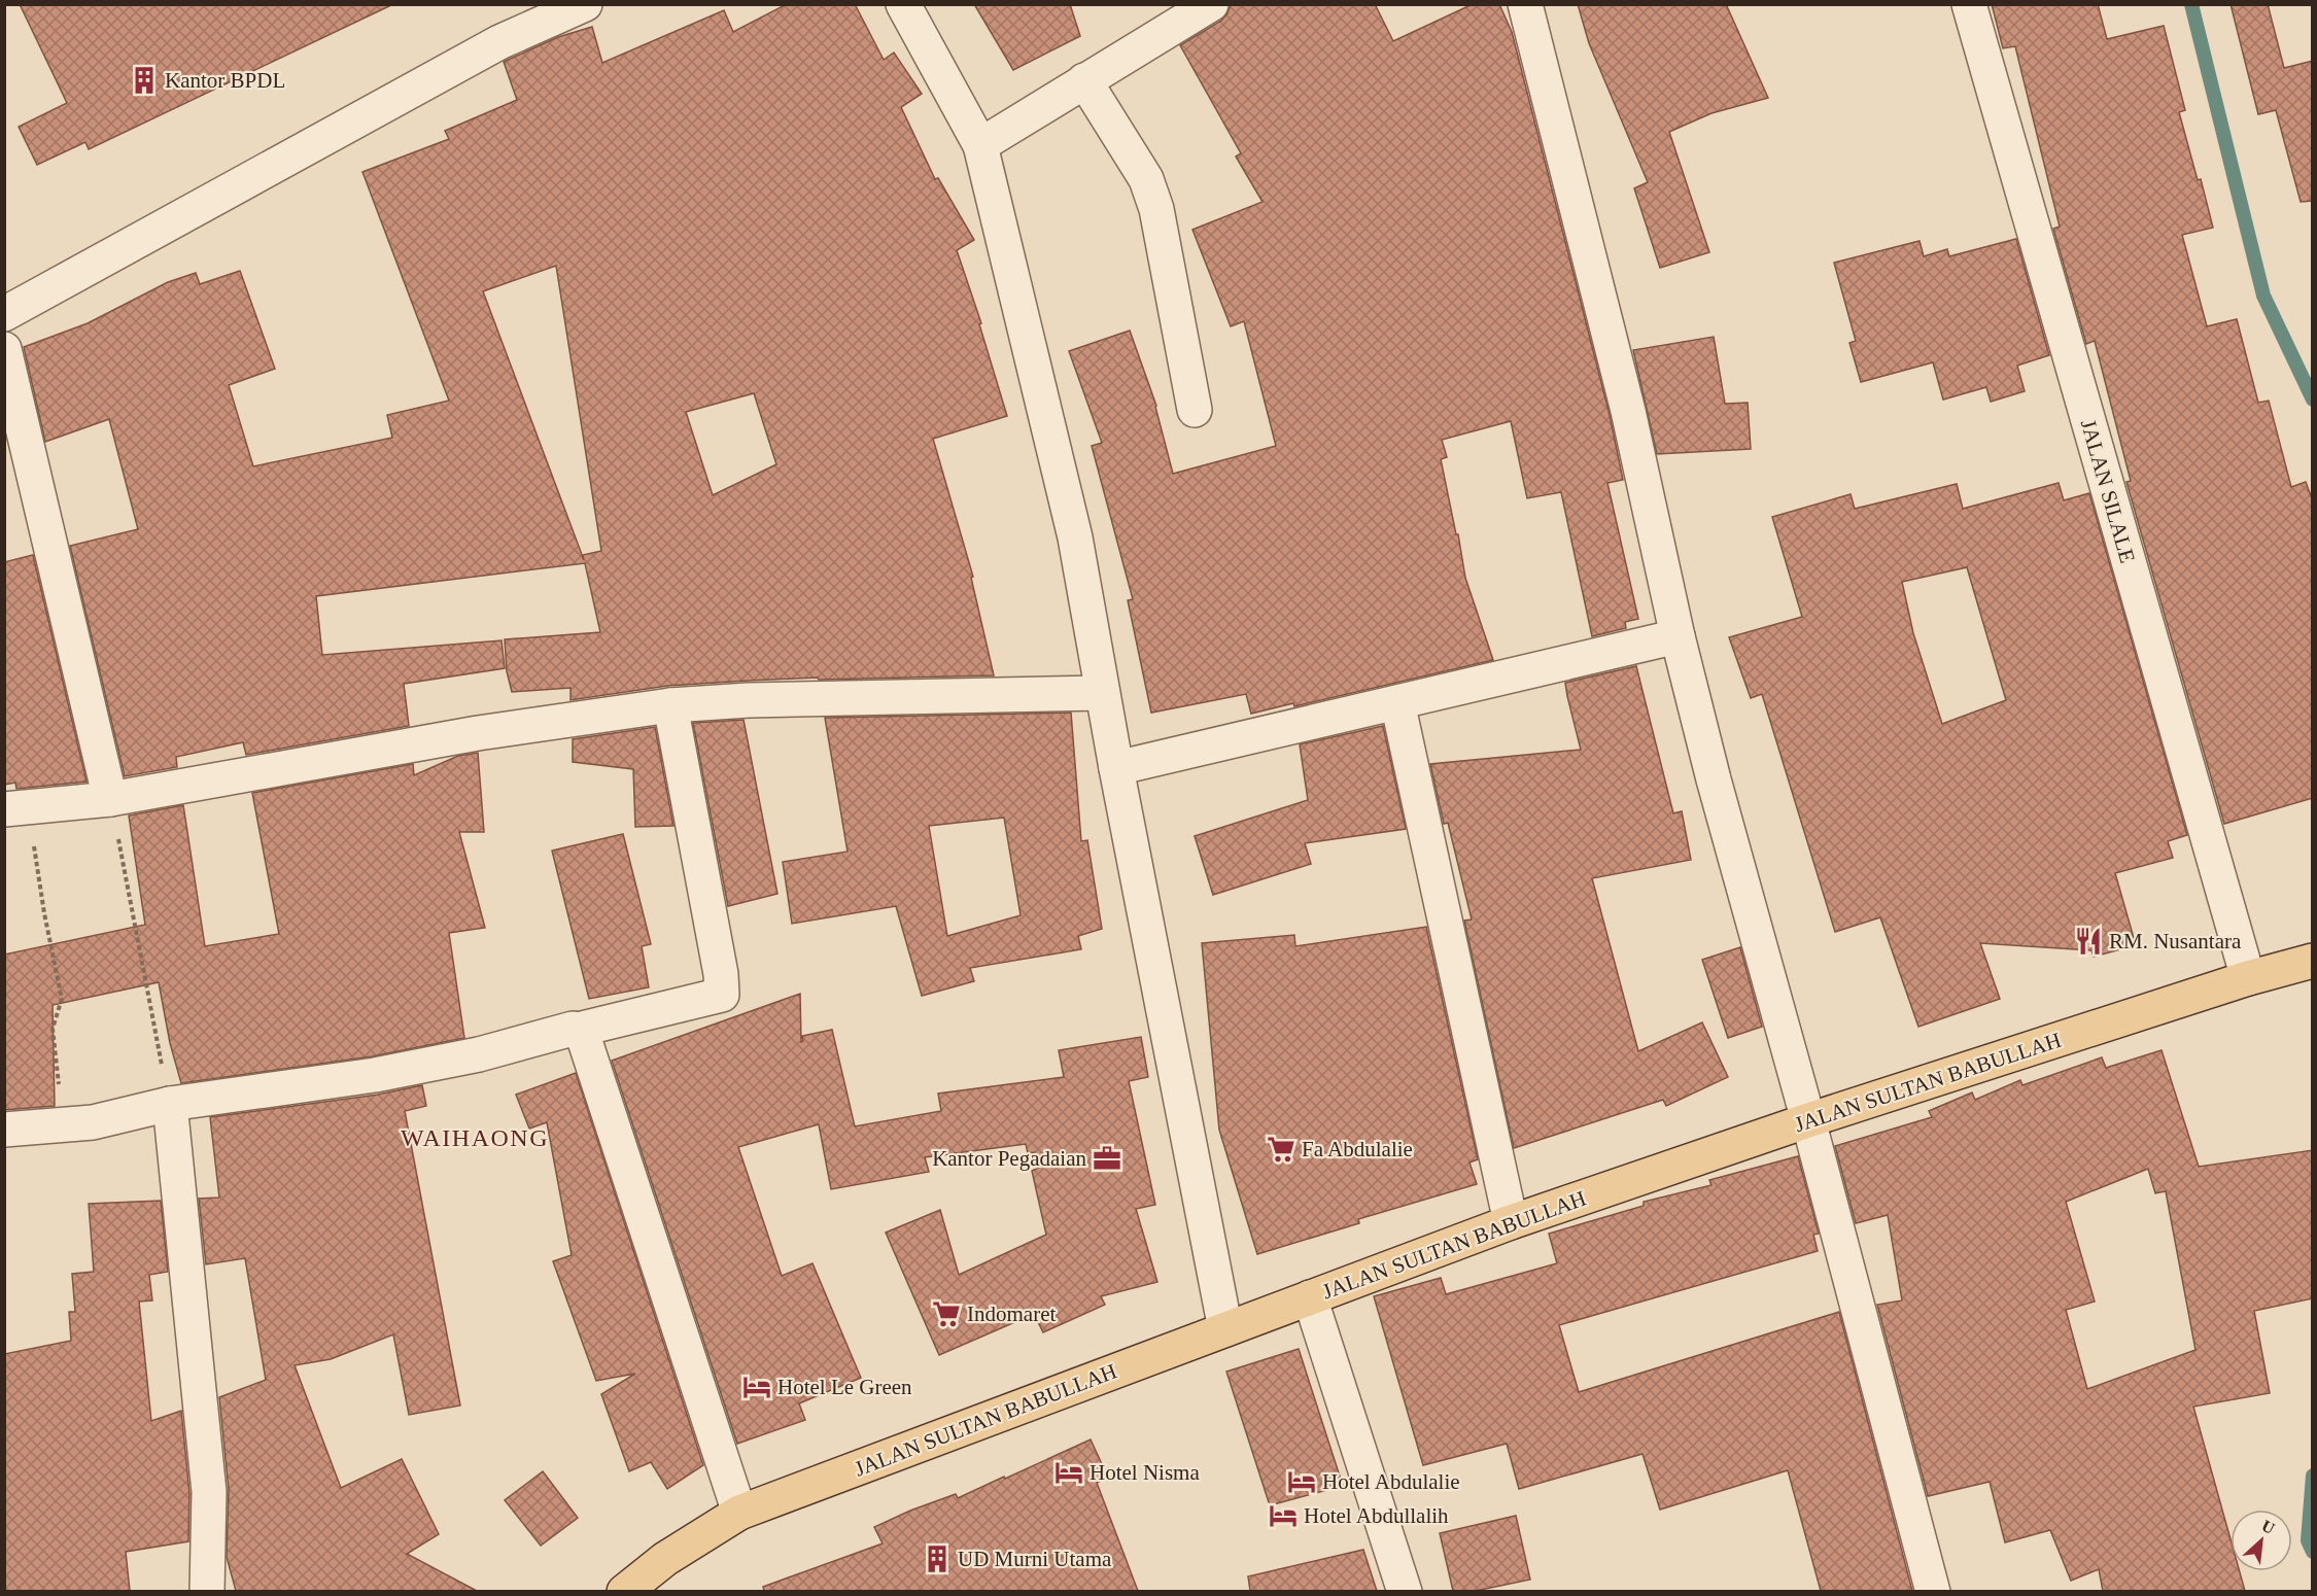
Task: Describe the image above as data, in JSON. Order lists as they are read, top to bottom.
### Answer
{
  "streets": {
    "main road": ["JALAN SULTAN BABULLAH"],
    "street": ["JALAN SILALE"]
  },
  "crossings": [
    ["JALAN SILALE", "JALAN SULTAN BABULLAH"]
  ],
  "districts": ["WAIHAONG"],
  "places": {
    "building": ["Kantor BPDL", "UD Murni Utama"],
    "restaurant": ["RM. Nusantara"],
    "supermarket": ["Fa Abdulalie", "Indomaret"],
    "office": ["Kantor Pegadaian"],
    "hotel": [
      "Hotel Le Green",
      "Hotel Nisma",
      "Hotel Abdulalie",
      "Hotel Abdullalih"
    ]
  },
  "north": "top right"
}
